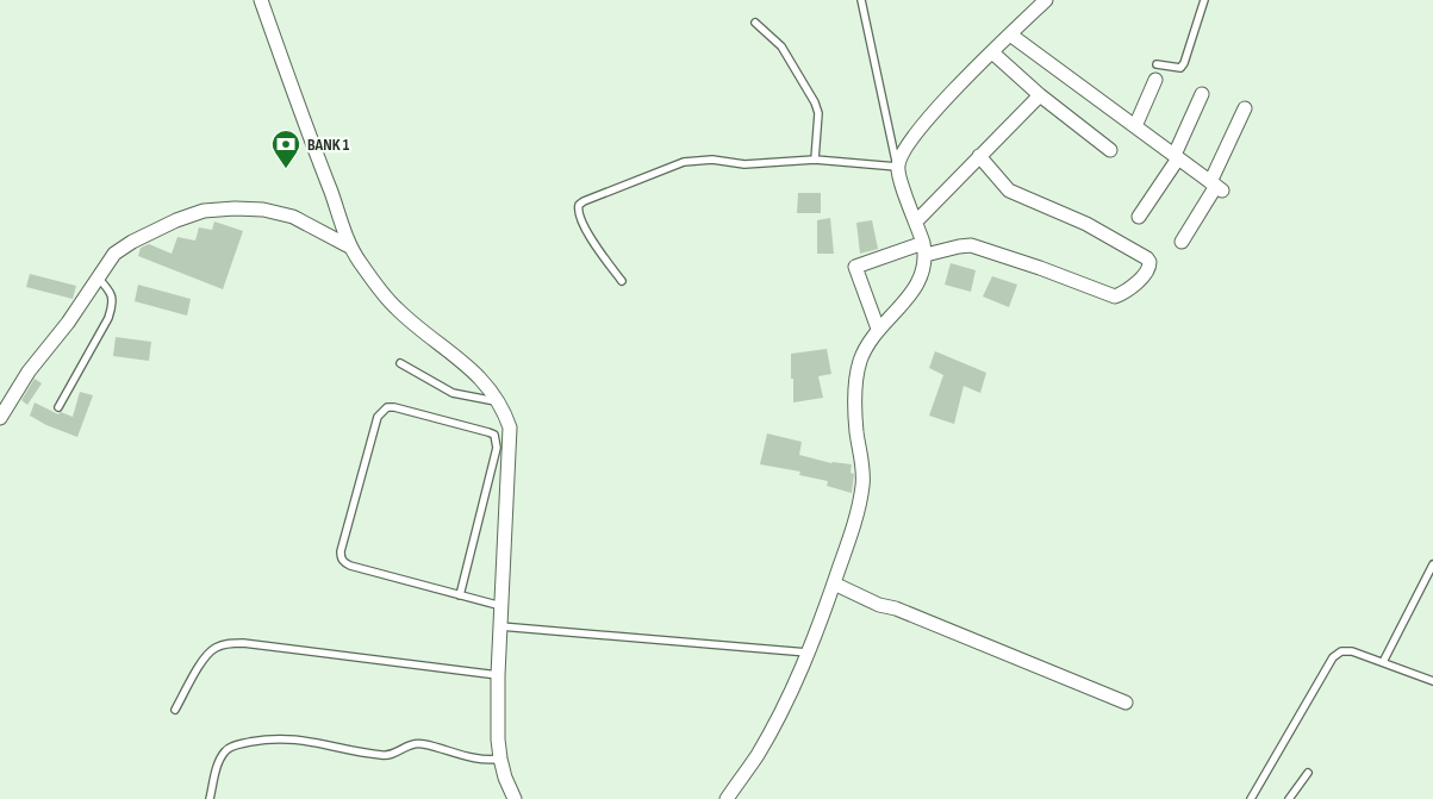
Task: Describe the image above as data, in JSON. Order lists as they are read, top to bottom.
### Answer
{
  "places": {
    "bank": ["BANK 1"]
  }
}
